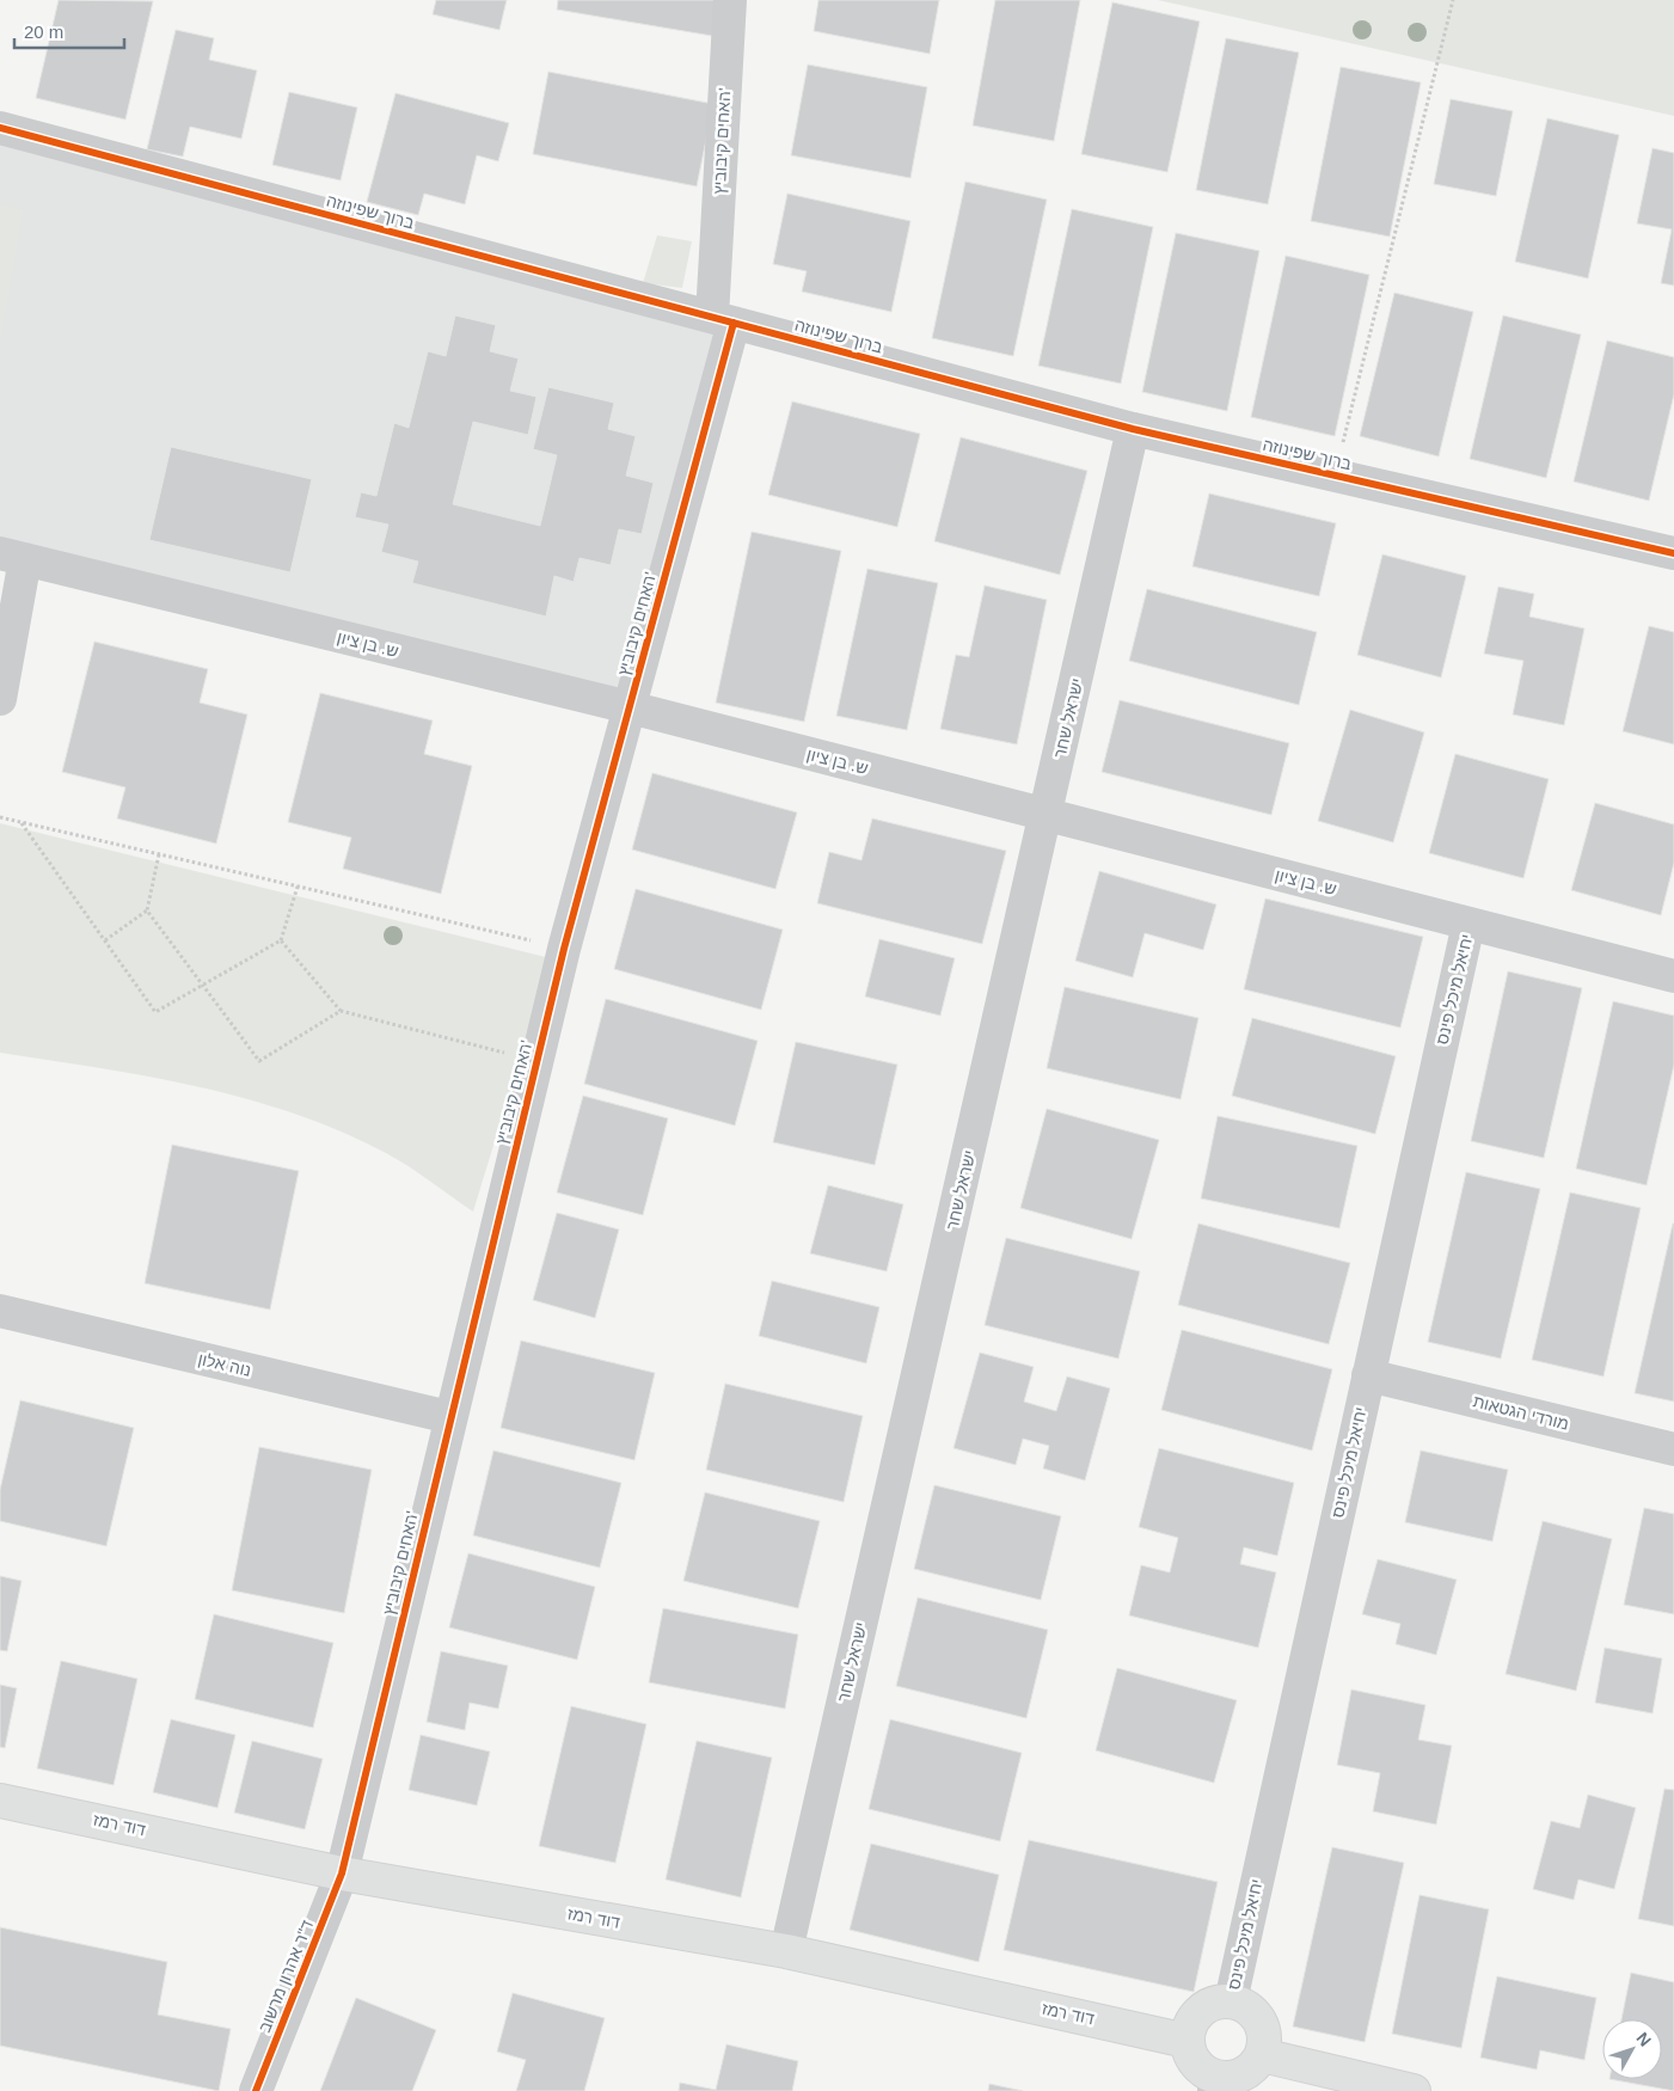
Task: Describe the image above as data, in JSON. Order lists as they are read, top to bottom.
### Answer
{
  "streets": {
    "street": [
      "האחים קיבוביץ'",
      "ברוך שפינוזה",
      "ש. בן ציון",
      "ישראל שחר",
      "יחיאל מיכל פינס",
      "נוה אלון",
      "מורדי הגטאות",
      "דוד רמז",
      "ד\"ר אהרון מרשוב"
    ]
  },
  "crossings": [
    ["האחים קיבוביץ'", "ברוך שפינוזה"],
    ["האחים קיבוביץ'", "ש. בן ציון"],
    ["האחים קיבוביץ'", "נוה אלון"],
    ["האחים קיבוביץ'", "דוד רמז"],
    ["האחים קיבוביץ'", "ד\"ר אהרון מרשוב"],
    ["ברוך שפינוזה", "ישראל שחר"],
    ["ש. בן ציון", "ישראל שחר"],
    ["ש. בן ציון", "יחיאל מיכל פינס"],
    ["ישראל שחר", "דוד רמז"],
    ["יחיאל מיכל פינס", "מורדי הגטאות"],
    ["יחיאל מיכל פינס", "דוד רמז"],
    ["דוד רמז", "ד\"ר אהרון מרשוב"]
  ],
  "scale_bar": "20 m",
  "north": "top right"
}
